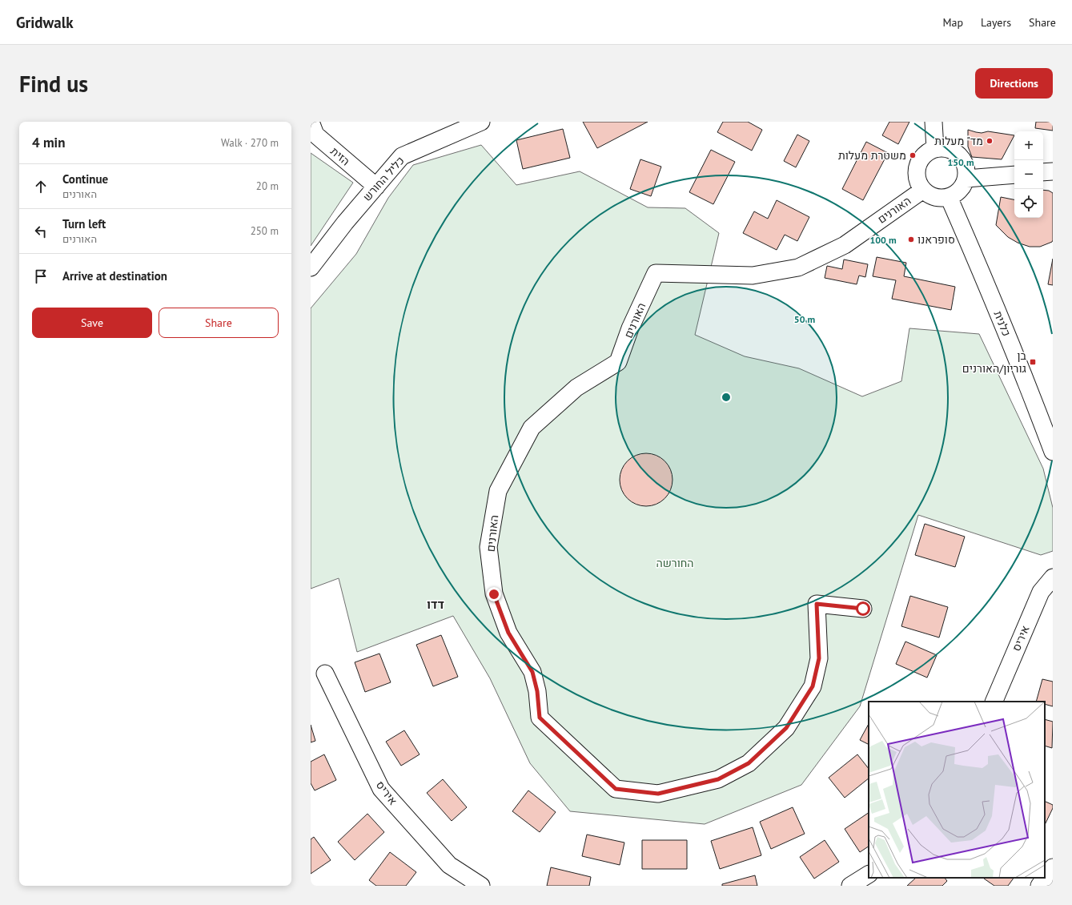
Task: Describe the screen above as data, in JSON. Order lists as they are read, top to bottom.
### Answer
{
  "streets": {
    "street": [
      "הזית",
      "כליל החורש",
      "האורנים",
      "כלנית",
      "איריס"
    ]
  },
  "crossings": [
    ["הזית", "כליל החורש"],
    ["האורנים", "כלנית"]
  ],
  "districts": ["דדו"],
  "parks": ["החורשה"],
  "places": {
    "other": ["מד\" מעלות", "משטרת מעלות", "סופראנו"],
    "transit": ["בן גוריון/האורנים"]
  },
  "page": {
    "header": "Gridwalk",
    "nav": ["Map", "Layers", "Share"],
    "buttons": [
      "Directions",
      ["Save", "Share"]
    ],
    "title": "Find us",
    "heading": ["4 min", "Walk · 270 m"],
    "map_buttons": ["+", "−"],
    "list": [
      ["Continue", "האורנים", "20 m"],
      ["Turn left", "האורנים", "250 m"],
      "Arrive at destination"
    ]
  },
  "rings": ["150 m", "100 m", "50 m"]
}
